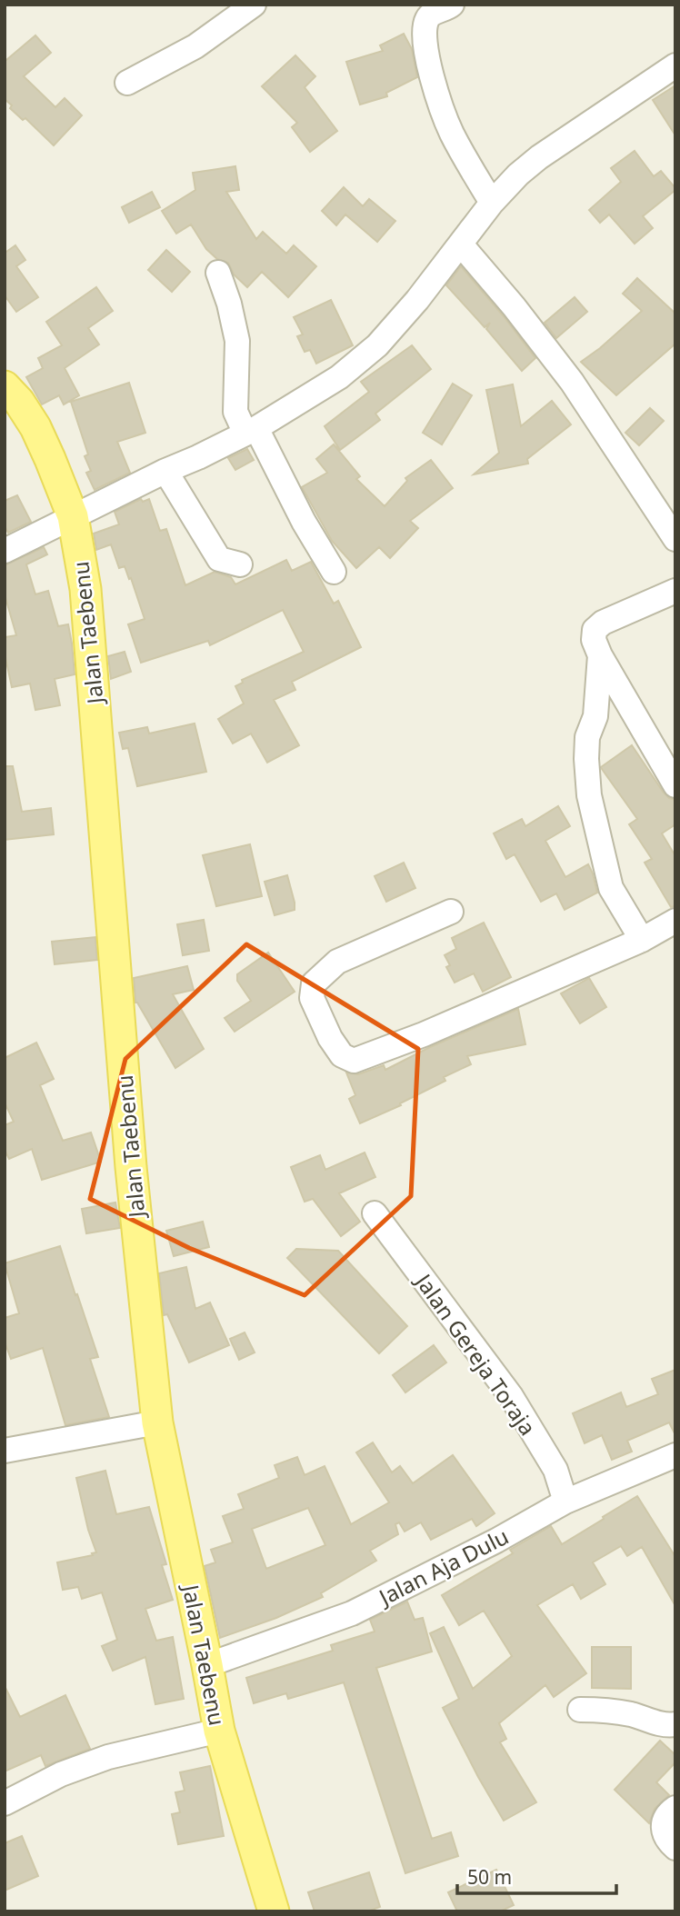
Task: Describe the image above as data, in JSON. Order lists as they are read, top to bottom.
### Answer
{
  "streets": {
    "main road": ["Jalan Taebenu"],
    "street": ["Jalan Gereja Toraja", "Jalan Aja Dulu"]
  },
  "crossings": [
    ["Jalan Taebenu", "Jalan Aja Dulu"],
    ["Jalan Gereja Toraja", "Jalan Aja Dulu"]
  ],
  "scale_bar": "50 m"
}
